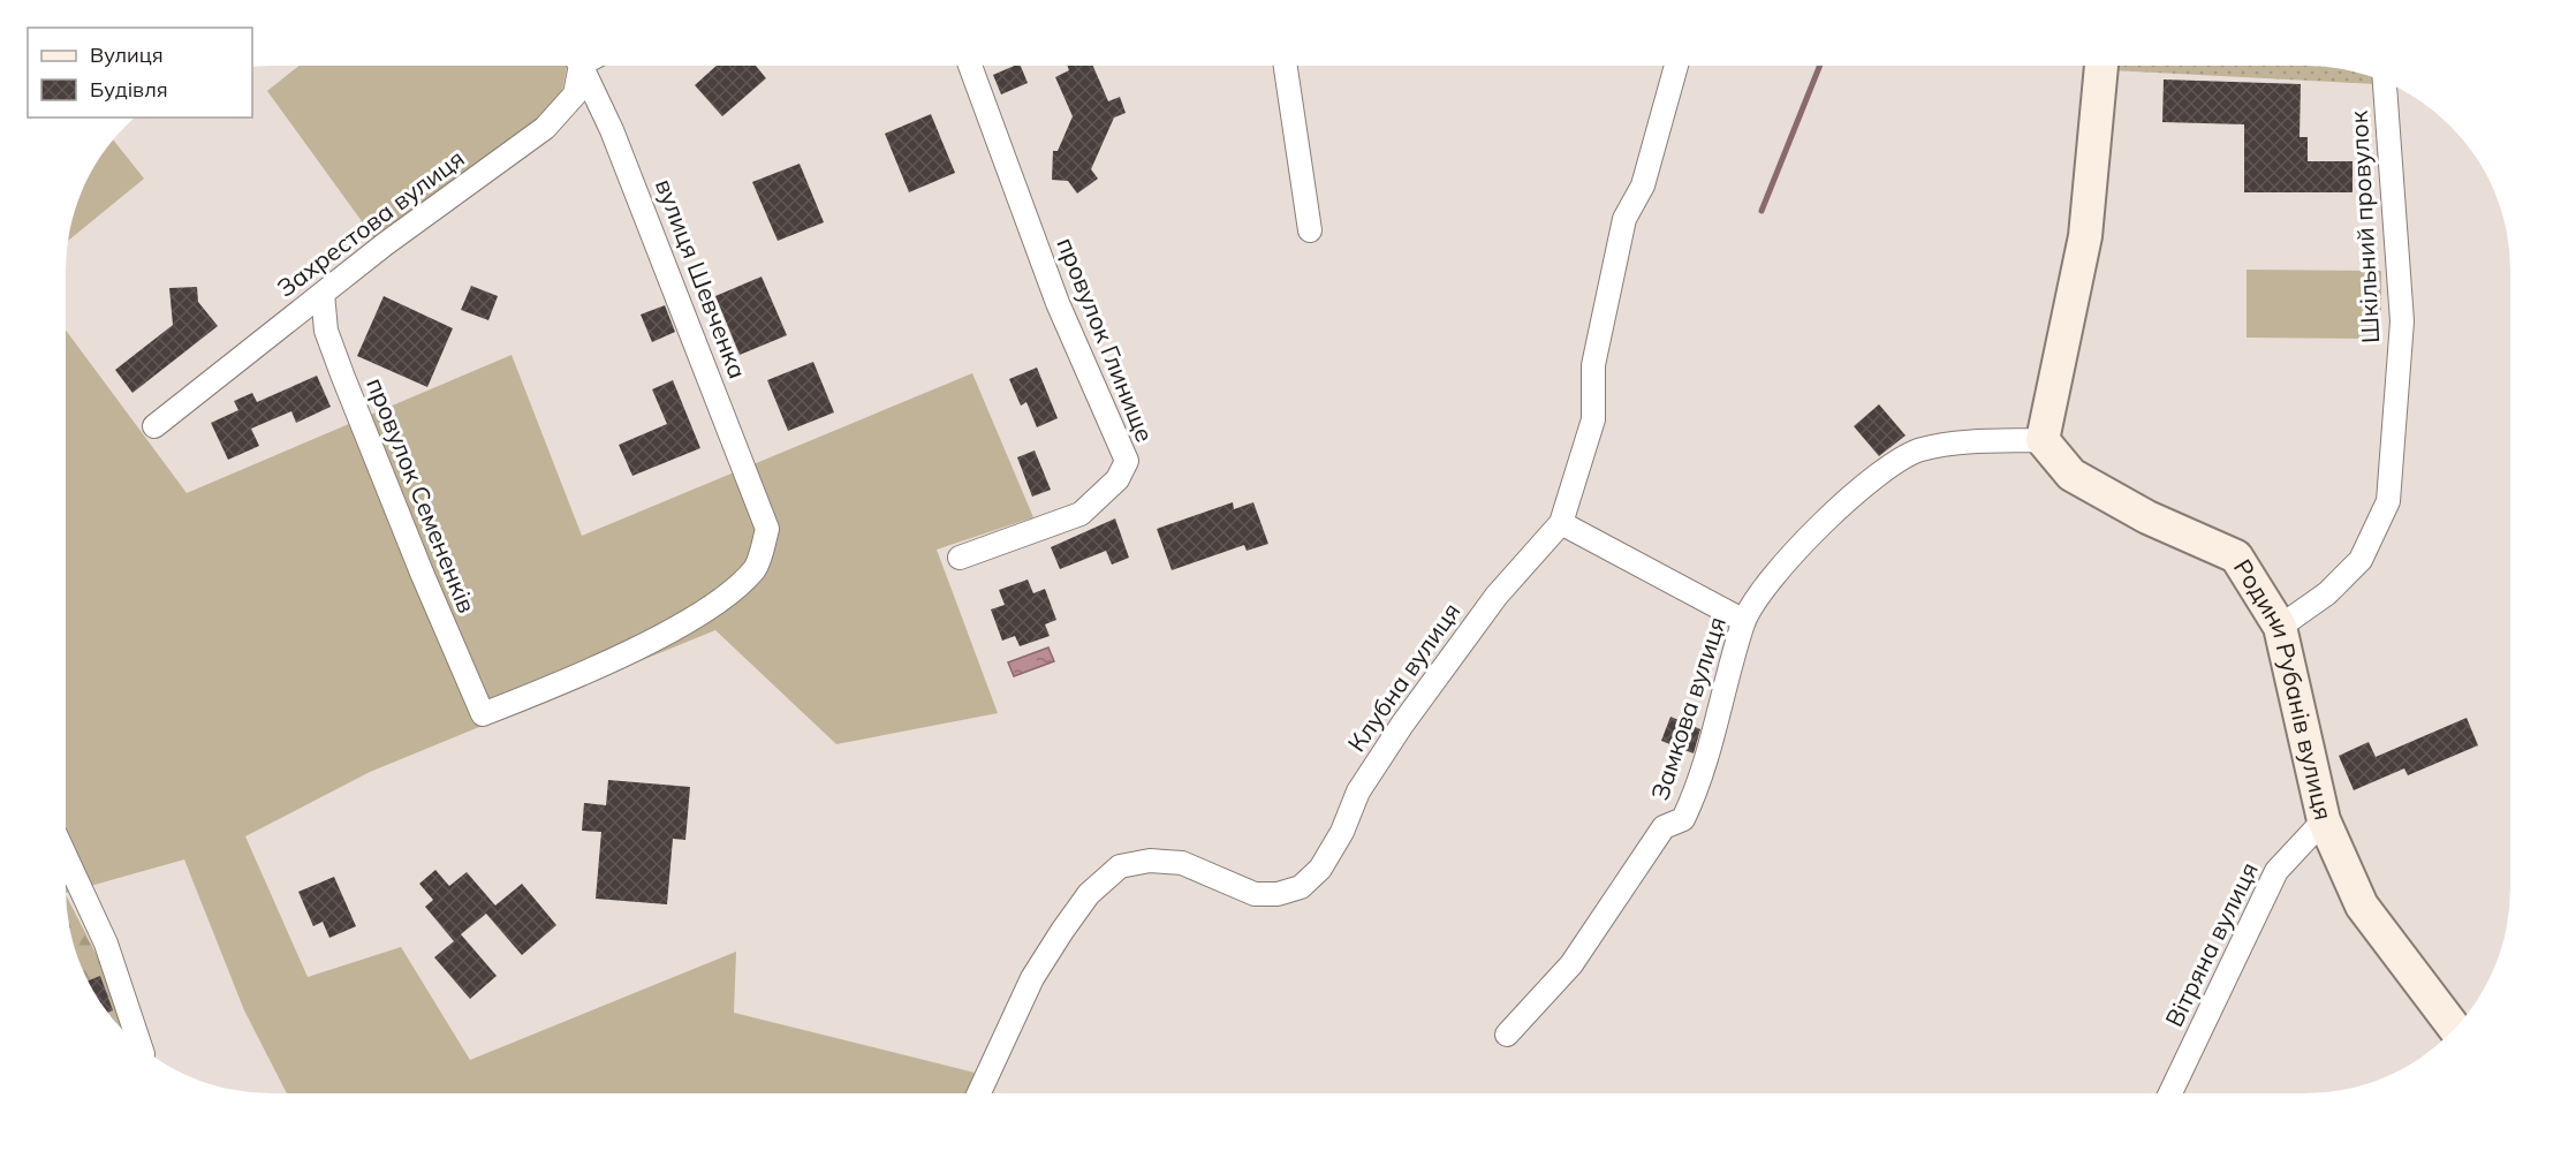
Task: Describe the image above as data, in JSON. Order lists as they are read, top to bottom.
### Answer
{
  "streets": {
    "street": [
      "Захрестова вулиця",
      "Шкільний провулок",
      "вулиця Шевченка",
      "провулок Глинище",
      "провулок Семененків",
      "Клубна вулиця",
      "Родини Рубанів вулиця",
      "Замкова вулиця",
      "Вітряна вулиця"
    ]
  },
  "crossings": [
    ["Захрестова вулиця", "провулок Семененків"],
    ["Шкільний провулок", "Родини Рубанів вулиця"],
    ["вулиця Шевченка", "провулок Семененків"],
    ["Родини Рубанів вулиця", "Замкова вулиця"],
    ["Родини Рубанів вулиця", "Вітряна вулиця"]
  ],
  "legend": ["Вулиця", "Будівля"]
}
